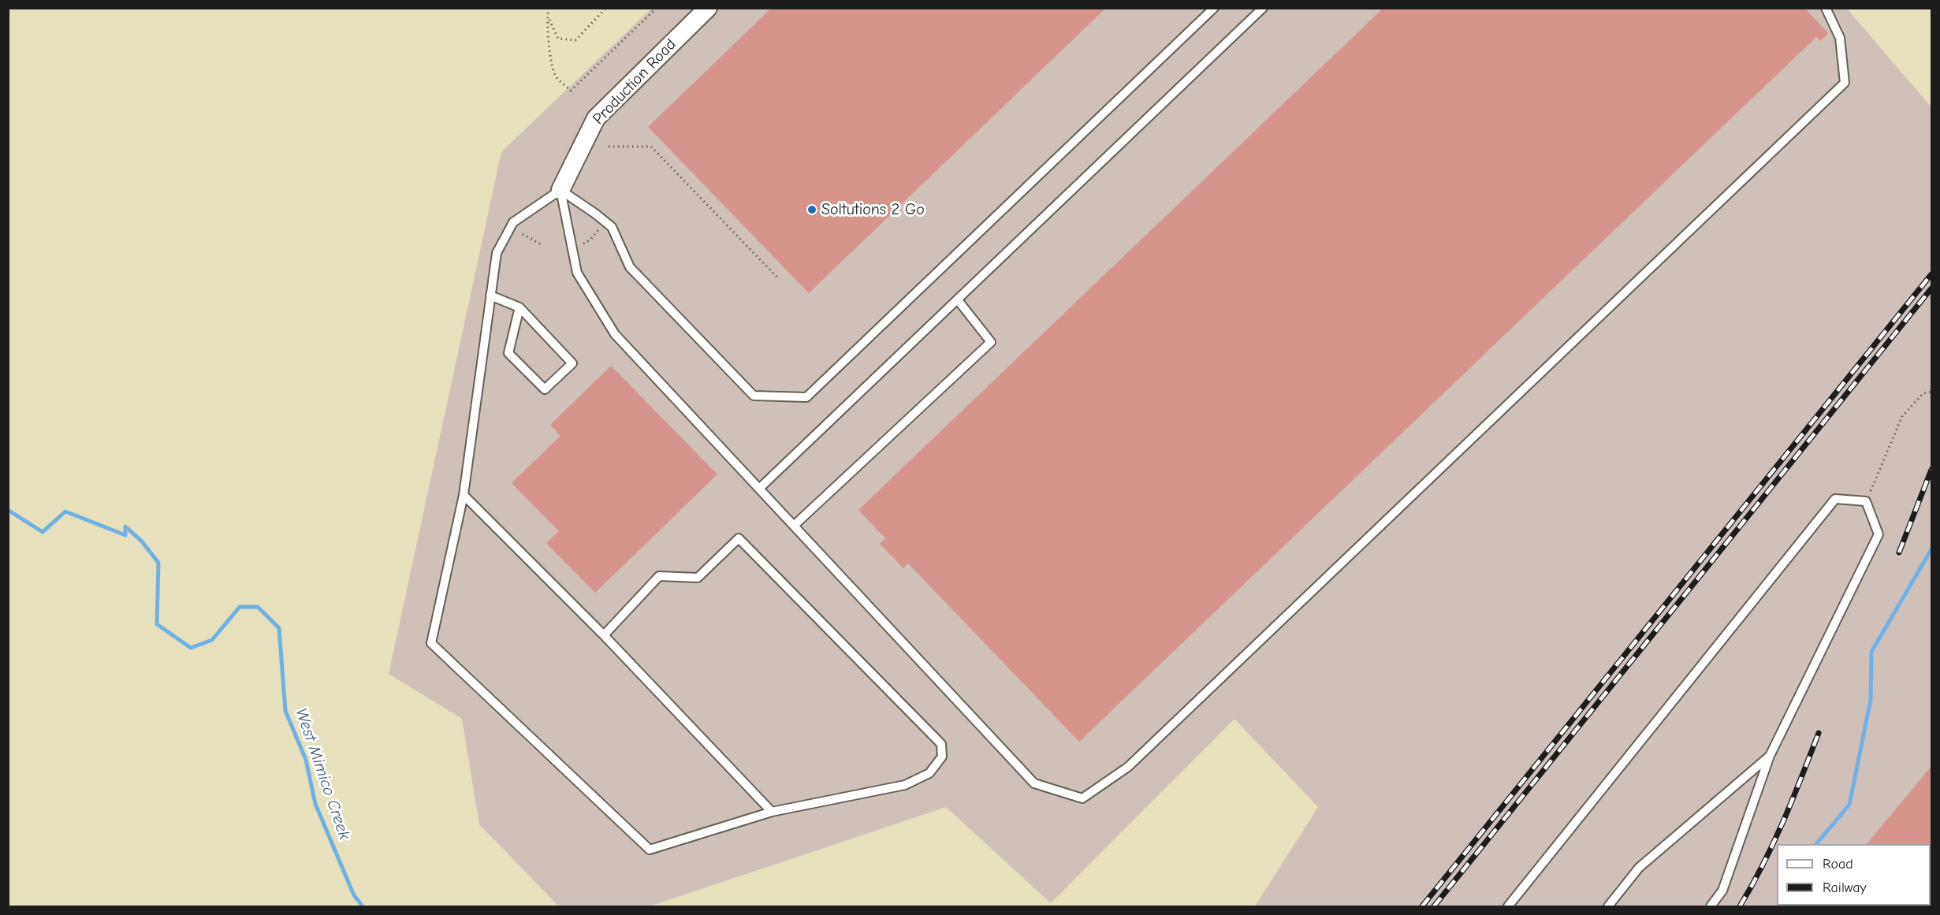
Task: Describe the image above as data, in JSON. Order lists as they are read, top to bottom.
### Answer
{
  "streets": {
    "street": ["Production Road"]
  },
  "water": ["West Mimico Creek"],
  "places": ["Soltutions 2 Go"],
  "legend": ["Road", "Railway"]
}
